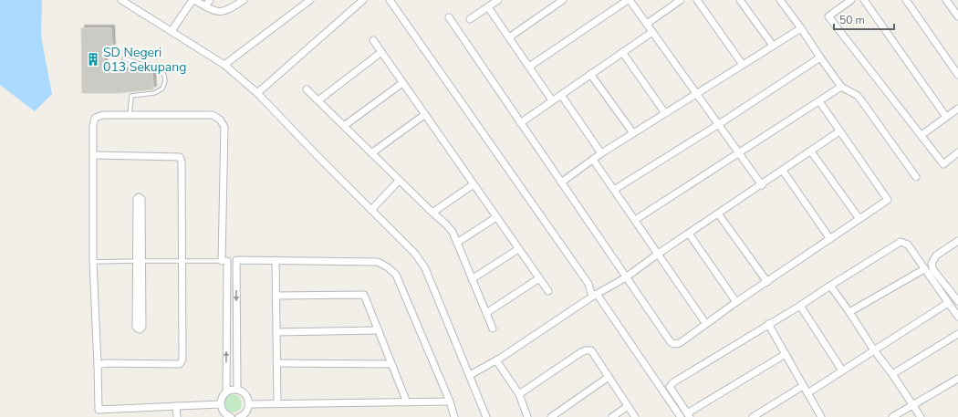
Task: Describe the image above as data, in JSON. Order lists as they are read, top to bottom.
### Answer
{
  "places": {
    "building": ["SD Negeri 013 Sekupang"]
  },
  "scale_bar": "50 m"
}
